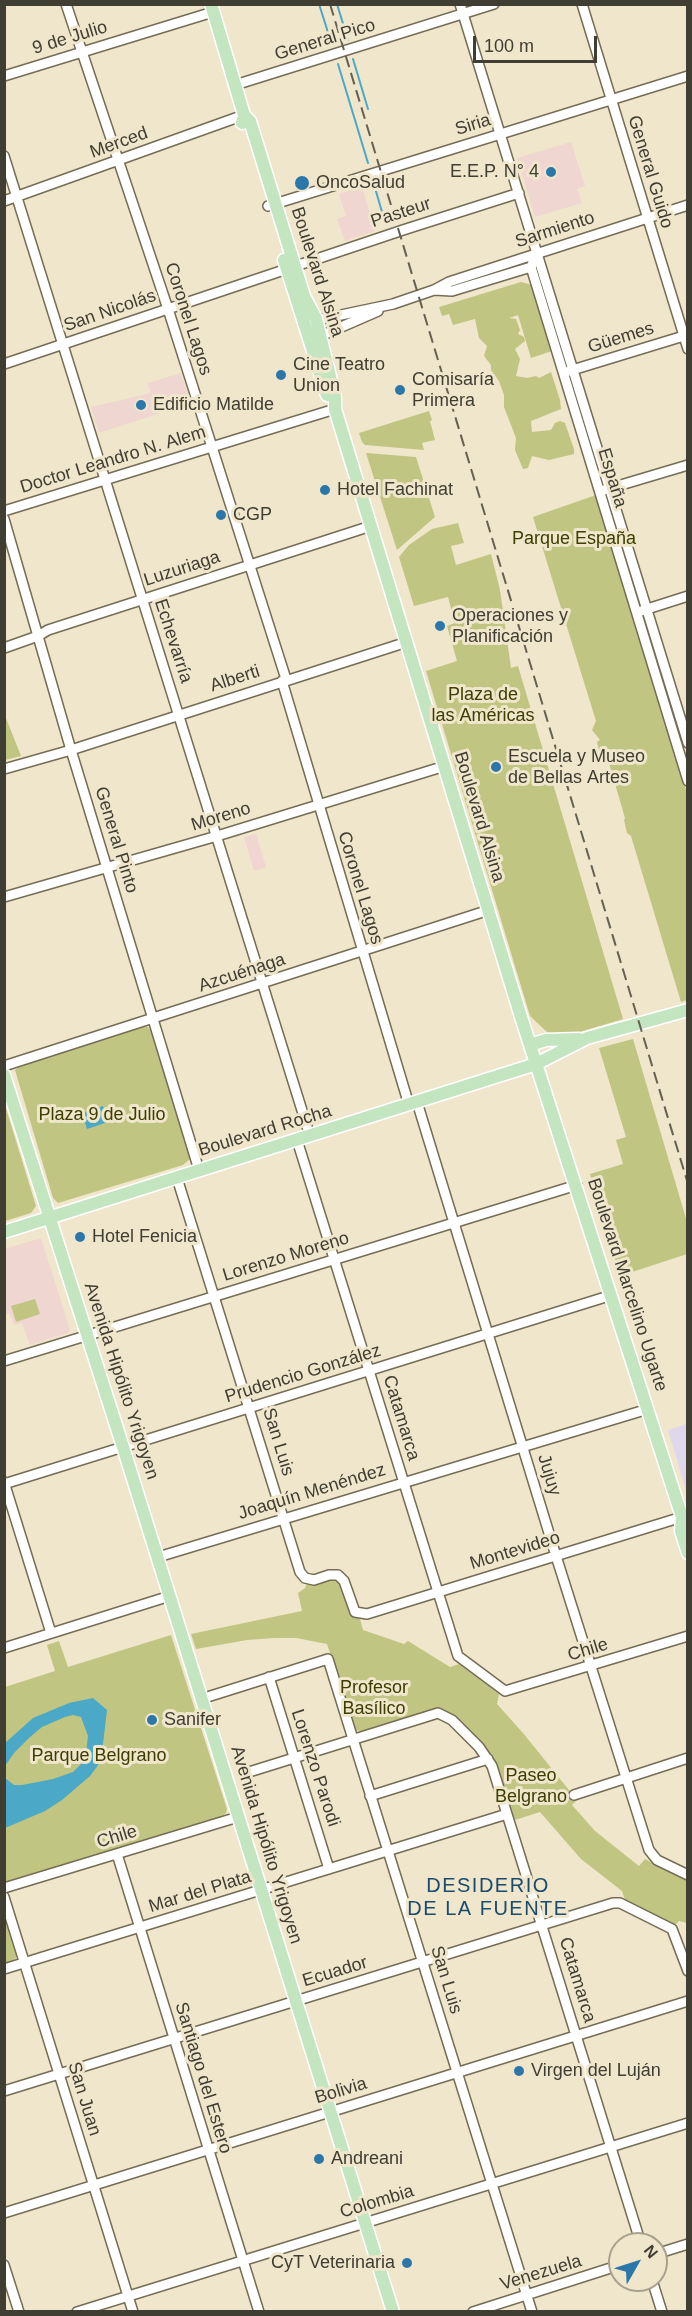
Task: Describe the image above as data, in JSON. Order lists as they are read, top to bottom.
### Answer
{
  "streets": {
    "main road": [
      "Boulevard Alsina",
      "Boulevard Rocha",
      "Boulevard Marcelino Ugarte",
      "Avenida Hipólito Yrigoyen"
    ],
    "street": [
      "9 de Julio",
      "General Pico",
      "Siria",
      "Merced",
      "General Guido",
      "Pasteur",
      "Sarmiento",
      "San Nicolás",
      "Coronel Lagos",
      "Güemes",
      "Doctor Leandro N. Alem",
      "España",
      "Luzuriaga",
      "Echevarría",
      "Alberti",
      "Moreno",
      "General Pinto",
      "Azcuénaga",
      "Lorenzo Moreno",
      "Prudencio González",
      "Catamarca",
      "San Luis",
      "Jujuy",
      "Joaquín Menéndez",
      "Montevideo",
      "Chile",
      "Lorenzo Parodi",
      "Mar del Plata",
      "Ecuador",
      "Santiago del Estero",
      "Bolivia",
      "San Juan",
      "Colombia",
      "Venezuela"
    ]
  },
  "crossings": [
    ["9 de Julio", "Boulevard Alsina"],
    ["9 de Julio", "Coronel Lagos"],
    ["General Pico", "Boulevard Alsina"],
    ["General Pico", "España"],
    ["Siria", "General Guido"],
    ["Siria", "Boulevard Alsina"],
    ["Siria", "España"],
    ["Merced", "Boulevard Alsina"],
    ["Merced", "Coronel Lagos"],
    ["Merced", "Echevarría"],
    ["General Guido", "Sarmiento"],
    ["General Guido", "Güemes"],
    ["Pasteur", "Boulevard Alsina"],
    ["Pasteur", "San Nicolás"],
    ["Pasteur", "España"],
    ["Sarmiento", "Boulevard Alsina"],
    ["Sarmiento", "España"],
    ["Boulevard Alsina", "San Nicolás"],
    ["Boulevard Alsina", "Doctor Leandro N. Alem"],
    ["Boulevard Alsina", "Luzuriaga"],
    ["Boulevard Alsina", "Alberti"],
    ["Boulevard Alsina", "Moreno"],
    ["Boulevard Alsina", "Azcuénaga"],
    ["Boulevard Alsina", "Boulevard Rocha"],
    ["Boulevard Alsina", "Boulevard Marcelino Ugarte"],
    ["San Nicolás", "Coronel Lagos"],
    ["San Nicolás", "Echevarría"],
    ["Coronel Lagos", "Doctor Leandro N. Alem"],
    ["Coronel Lagos", "Luzuriaga"],
    ["Coronel Lagos", "Alberti"],
    ["Coronel Lagos", "Moreno"],
    ["Coronel Lagos", "Azcuénaga"],
    ["Coronel Lagos", "Boulevard Rocha"],
    ["Coronel Lagos", "Jujuy"],
    ["Güemes", "España"],
    ["Doctor Leandro N. Alem", "Echevarría"],
    ["Luzuriaga", "Echevarría"],
    ["Luzuriaga", "General Pinto"],
    ["Echevarría", "Alberti"],
    ["Echevarría", "Moreno"],
    ["Echevarría", "Azcuénaga"],
    ["Echevarría", "Boulevard Rocha"],
    ["Alberti", "General Pinto"],
    ["Moreno", "General Pinto"],
    ["General Pinto", "Azcuénaga"],
    ["General Pinto", "Boulevard Rocha"],
    ["Boulevard Rocha", "Boulevard Marcelino Ugarte"],
    ["Boulevard Rocha", "Avenida Hipólito Yrigoyen"],
    ["Boulevard Rocha", "Catamarca"],
    ["Boulevard Rocha", "San Luis"],
    ["Boulevard Rocha", "Jujuy"],
    ["Lorenzo Moreno", "Boulevard Marcelino Ugarte"],
    ["Lorenzo Moreno", "Avenida Hipólito Yrigoyen"],
    ["Lorenzo Moreno", "Catamarca"],
    ["Lorenzo Moreno", "San Luis"],
    ["Lorenzo Moreno", "Jujuy"],
    ["Boulevard Marcelino Ugarte", "Prudencio González"],
    ["Boulevard Marcelino Ugarte", "Joaquín Menéndez"],
    ["Boulevard Marcelino Ugarte", "Montevideo"],
    ["Prudencio González", "Avenida Hipólito Yrigoyen"],
    ["Prudencio González", "Catamarca"],
    ["Prudencio González", "San Luis"],
    ["Prudencio González", "Jujuy"],
    ["Avenida Hipólito Yrigoyen", "Joaquín Menéndez"],
    ["Avenida Hipólito Yrigoyen", "Chile"],
    ["Avenida Hipólito Yrigoyen", "Mar del Plata"],
    ["Avenida Hipólito Yrigoyen", "Ecuador"],
    ["Avenida Hipólito Yrigoyen", "Bolivia"],
    ["Avenida Hipólito Yrigoyen", "Colombia"],
    ["Catamarca", "San Luis"],
    ["Catamarca", "Joaquín Menéndez"],
    ["Catamarca", "Montevideo"],
    ["Catamarca", "Chile"],
    ["Catamarca", "Mar del Plata"],
    ["Catamarca", "Ecuador"],
    ["Catamarca", "Bolivia"],
    ["Catamarca", "Colombia"],
    ["San Luis", "Joaquín Menéndez"],
    ["San Luis", "Montevideo"],
    ["San Luis", "Lorenzo Parodi"],
    ["San Luis", "Mar del Plata"],
    ["San Luis", "Ecuador"],
    ["San Luis", "Bolivia"],
    ["San Luis", "Colombia"],
    ["San Luis", "Venezuela"],
    ["Jujuy", "Joaquín Menéndez"],
    ["Jujuy", "Montevideo"],
    ["Jujuy", "Chile"],
    ["Chile", "Santiago del Estero"],
    ["Lorenzo Parodi", "Mar del Plata"],
    ["Mar del Plata", "Santiago del Estero"],
    ["Mar del Plata", "San Juan"],
    ["Ecuador", "Santiago del Estero"],
    ["Ecuador", "San Juan"],
    ["Santiago del Estero", "Bolivia"],
    ["Santiago del Estero", "Colombia"],
    ["Bolivia", "San Juan"],
    ["San Juan", "Colombia"]
  ],
  "districts": ["DESIDERIO DE LA FUENTE"],
  "parks": [
    "Parque España",
    "Plaza de las Américas",
    "Plaza 9 de Julio",
    "Profesor Basílico",
    "Parque Belgrano",
    "Paseo Belgrano"
  ],
  "places": [
    "E.E.P. N° 4",
    "OncoSalud",
    "Cine Teatro Union",
    "Comisaría Primera",
    "Edificio Matilde",
    "Hotel Fachinat",
    "CGP",
    "Operaciones y Planificación",
    "Escuela y Museo de Bellas Artes",
    "Hotel Fenicia",
    "Sanifer",
    "Virgen del Luján",
    "Andreani",
    "CyT Veterinaria"
  ],
  "scale_bar": "100 m",
  "north": "top right"
}
